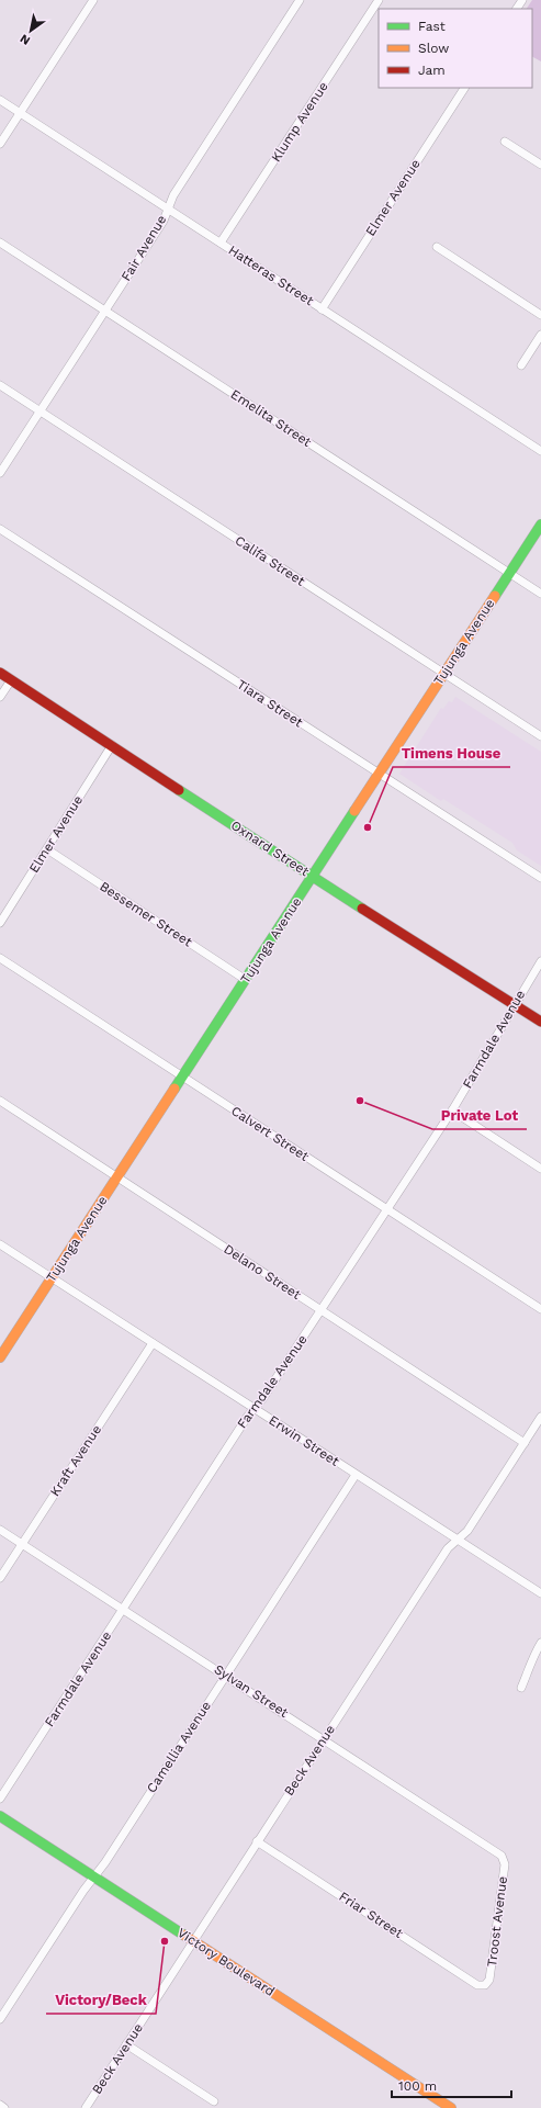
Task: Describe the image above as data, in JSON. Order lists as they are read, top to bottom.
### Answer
{
  "streets": {
    "main road": ["Tujunga Avenue", "Oxnard Street", "Victory Boulevard"],
    "street": [
      "Klump Avenue",
      "Elmer Avenue",
      "Fair Avenue",
      "Hatteras Street",
      "Emelita Street",
      "Califa Street",
      "Tiara Street",
      "Bessemer Street",
      "Farmdale Avenue",
      "Calvert Street",
      "Delano Street",
      "Erwin Street",
      "Kraft Avenue",
      "Sylvan Street",
      "Camellia Avenue",
      "Beck Avenue",
      "Friar Street",
      "Troost Avenue"
    ]
  },
  "crossings": [
    ["Klump Avenue", "Hatteras Street"],
    ["Elmer Avenue", "Hatteras Street"],
    ["Elmer Avenue", "Oxnard Street"],
    ["Elmer Avenue", "Bessemer Street"],
    ["Fair Avenue", "Hatteras Street"],
    ["Fair Avenue", "Emelita Street"],
    ["Fair Avenue", "Califa Street"],
    ["Emelita Street", "Tujunga Avenue"],
    ["Califa Street", "Tujunga Avenue"],
    ["Tujunga Avenue", "Tiara Street"],
    ["Tujunga Avenue", "Oxnard Street"],
    ["Tujunga Avenue", "Bessemer Street"],
    ["Tujunga Avenue", "Calvert Street"],
    ["Tujunga Avenue", "Delano Street"],
    ["Tujunga Avenue", "Erwin Street"],
    ["Oxnard Street", "Farmdale Avenue"],
    ["Farmdale Avenue", "Calvert Street"],
    ["Farmdale Avenue", "Delano Street"],
    ["Farmdale Avenue", "Erwin Street"],
    ["Farmdale Avenue", "Sylvan Street"],
    ["Delano Street", "Beck Avenue"],
    ["Erwin Street", "Kraft Avenue"],
    ["Erwin Street", "Camellia Avenue"],
    ["Erwin Street", "Beck Avenue"],
    ["Kraft Avenue", "Sylvan Street"],
    ["Sylvan Street", "Camellia Avenue"],
    ["Sylvan Street", "Beck Avenue"],
    ["Sylvan Street", "Troost Avenue"],
    ["Camellia Avenue", "Victory Boulevard"],
    ["Beck Avenue", "Friar Street"],
    ["Beck Avenue", "Victory Boulevard"],
    ["Friar Street", "Troost Avenue"]
  ],
  "places": ["Timens House", "Private Lot", "Victory/Beck"],
  "legend": ["Fast", "Slow", "Jam"],
  "scale_bar": "100 m",
  "north": "bottom left"
}
